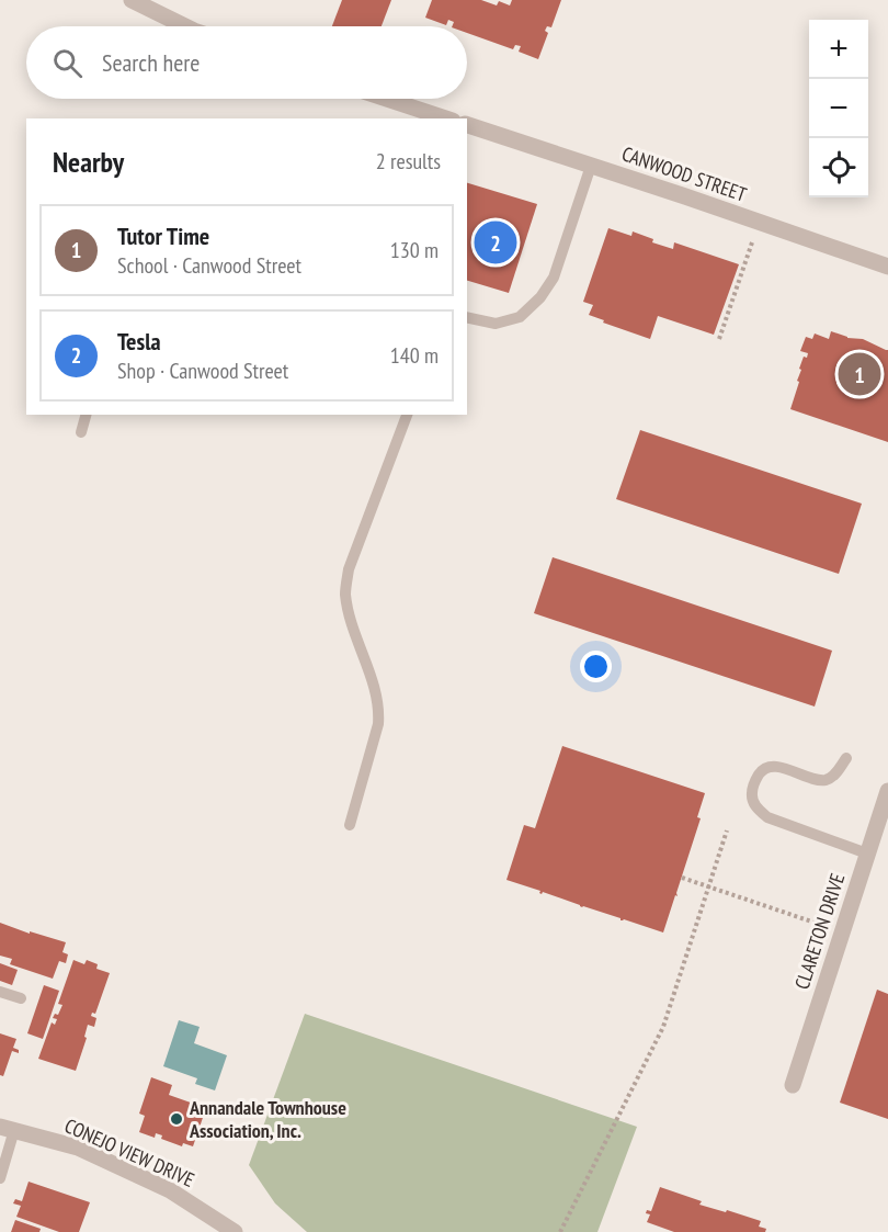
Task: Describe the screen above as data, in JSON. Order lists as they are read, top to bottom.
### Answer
{
  "streets": {
    "street": ["CANWOOD STREET", "CLARETON DRIVE", "CONEJO VIEW DRIVE"]
  },
  "places": ["Annandale Townhouse Association, Inc."],
  "page": {
    "map_buttons": ["+", "−"],
    "search": "Search here",
    "heading": ["Nearby", "2 results"],
    "list": [
      {
        "mark": "1",
        "name": "Tutor Time",
        "note": "School · Canwood Street",
        "value": "130 m"
      },
      {
        "mark": "2",
        "name": "Tesla",
        "note": "Shop · Canwood Street",
        "value": "140 m"
      }
    ],
    "pins": ["2", "1"]
  }
}
